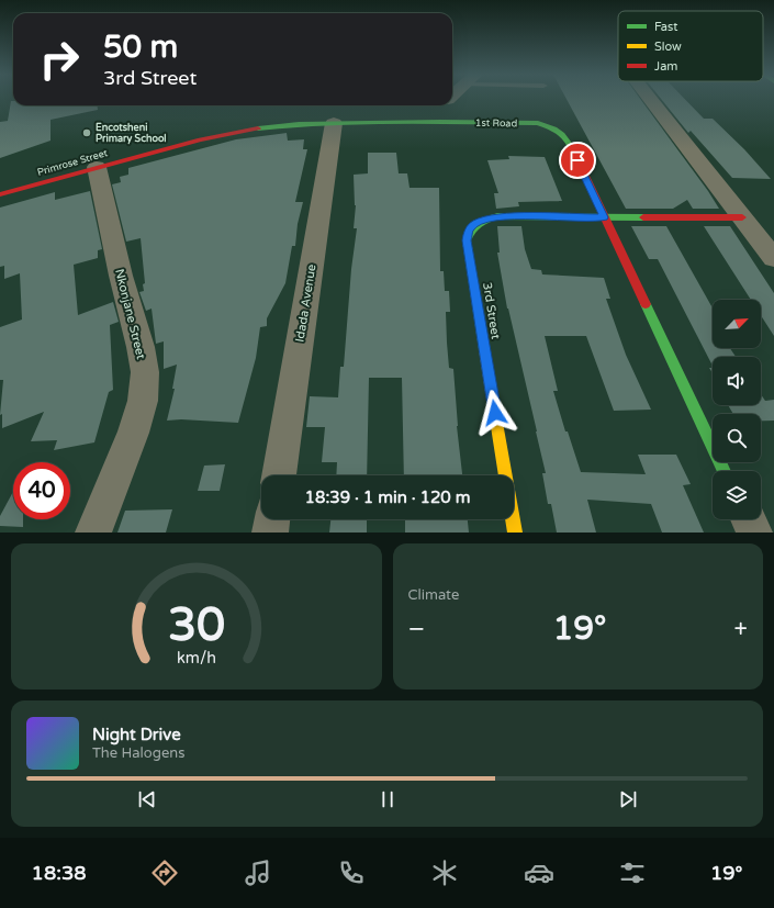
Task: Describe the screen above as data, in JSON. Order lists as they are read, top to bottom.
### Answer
{
  "streets": {
    "main road": ["1st Road", "Primrose Street", "3rd Street"],
    "street": ["Idada Avenue", "Nkonjane Street"]
  },
  "crossings": [
    ["1st Road", "Primrose Street"],
    ["1st Road", "Idada Avenue"],
    ["1st Road", "3rd Street"],
    ["Primrose Street", "Idada Avenue"],
    ["Primrose Street", "Nkonjane Street"]
  ],
  "places": ["Encotsheni Primary School"],
  "legend": ["Fast", "Slow", "Jam"],
  "north": "top right",
  "page": {
    "turn": ["50 m", "3rd Street"],
    "limit": "40",
    "trip": "18:39 · 1 min · 120 m",
    "tile": "Climate",
    "heat": ["−", "19°", "+"],
    "song": ["Night Drive", "The Halogens"],
    "tabs": ["18:38", "19°"],
    "gauge": ["30", "km/h"]
  }
}
